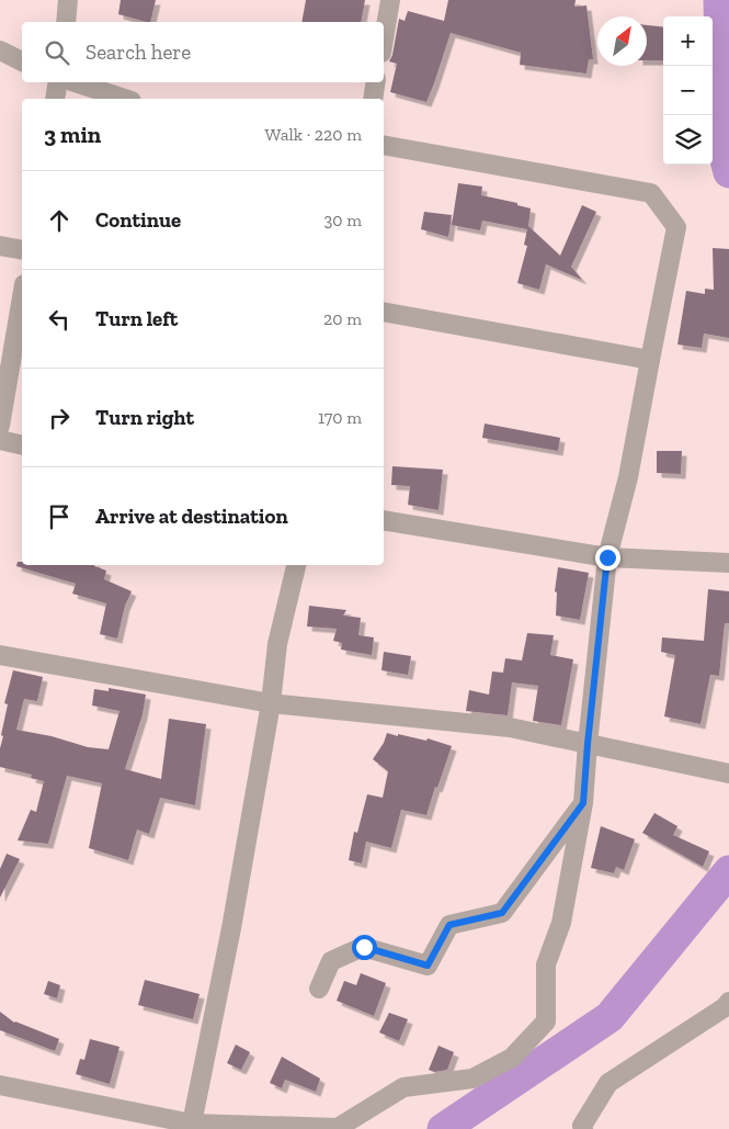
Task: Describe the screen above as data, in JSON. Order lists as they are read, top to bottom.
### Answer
{
  "north": "top right",
  "page": {
    "map_buttons": ["+", "−"],
    "search": "Search here",
    "heading": ["3 min", "Walk · 220 m"],
    "list": [
      ["Continue", "30 m"],
      ["Turn left", "20 m"],
      ["Turn right", "170 m"],
      "Arrive at destination"
    ]
  }
}
